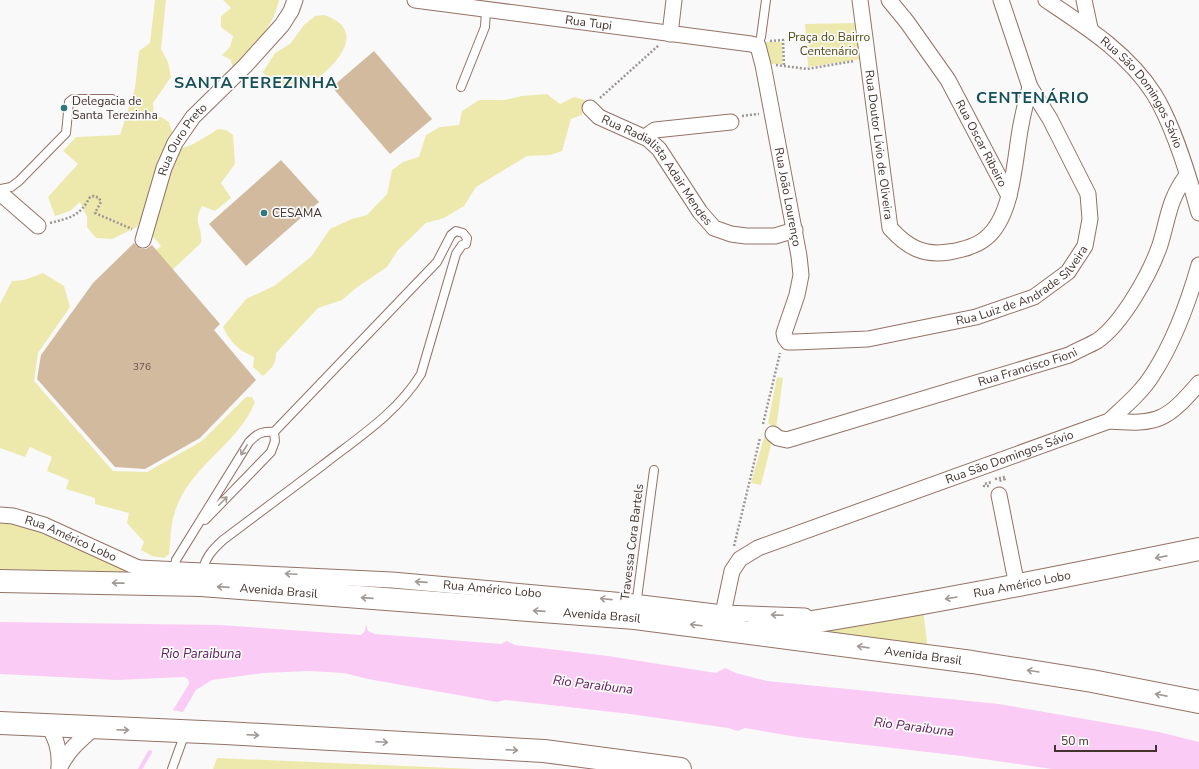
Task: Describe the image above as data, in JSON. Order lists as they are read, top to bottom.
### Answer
{
  "streets": {
    "main road": ["Rua Américo Lobo", "Avenida Brasil"],
    "street": [
      "Rua Tupi",
      "Rua São Domingos Sávio",
      "Rua Ouro Preto",
      "Rua Oscar Ribeiro",
      "Rua Doutor Lívio de Oliveira",
      "Rua Radialista Adair Mendes",
      "Rua João Lourenço",
      "Rua Luiz de Andrade Silveira",
      "Rua Francisco Fioni"
    ],
    "lane": ["Travessa Cora Bartels"]
  },
  "crossings": [
    ["Rua Tupi", "Rua João Lourenço"],
    ["Rua São Domingos Sávio", "Rua Francisco Fioni"],
    ["Rua Oscar Ribeiro", "Rua Doutor Lívio de Oliveira"],
    ["Rua Oscar Ribeiro", "Rua Luiz de Andrade Silveira"],
    ["Rua Radialista Adair Mendes", "Rua João Lourenço"],
    ["Rua João Lourenço", "Rua Luiz de Andrade Silveira"],
    ["Rua Américo Lobo", "Avenida Brasil"],
    ["Travessa Cora Bartels", "Avenida Brasil"]
  ],
  "one_way": ["Rua Américo Lobo"],
  "districts": ["SANTA TEREZINHA", "CENTENÁRIO"],
  "water": ["Rio Paraibuna"],
  "parks": ["Praça do Bairro Centenário"],
  "places": ["Delegacia de Santa Terezinha", "CESAMA"],
  "house_numbers": ["376"],
  "scale_bar": "50 m"
}
